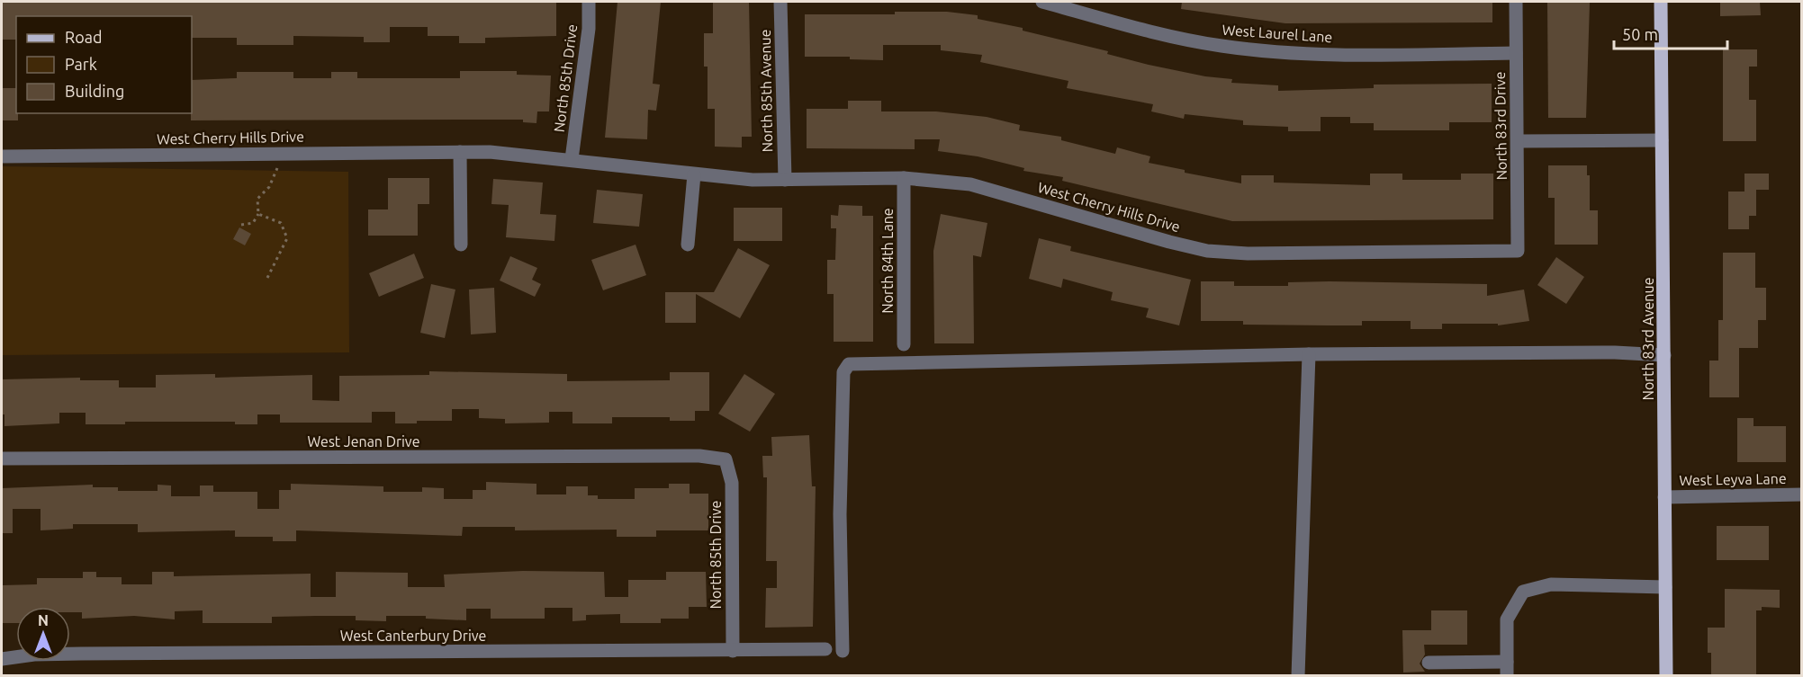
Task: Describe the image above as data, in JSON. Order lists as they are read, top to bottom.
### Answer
{
  "streets": {
    "main road": ["North 83rd Avenue"],
    "street": [
      "West Laurel Lane",
      "North 85th Drive",
      "North 85th Avenue",
      "North 83rd Drive",
      "West Cherry Hills Drive",
      "North 84th Lane",
      "West Jenan Drive",
      "West Leyva Lane",
      "West Canterbury Drive"
    ]
  },
  "crossings": [
    ["West Laurel Lane", "North 83rd Drive"],
    ["North 85th Drive", "West Cherry Hills Drive"],
    ["North 85th Drive", "West Jenan Drive"],
    ["North 85th Drive", "West Canterbury Drive"],
    ["North 85th Avenue", "West Cherry Hills Drive"],
    ["North 83rd Drive", "West Cherry Hills Drive"],
    ["West Cherry Hills Drive", "North 84th Lane"],
    ["North 83rd Avenue", "West Leyva Lane"]
  ],
  "legend": ["Road", "Park", "Building"],
  "scale_bar": "50 m",
  "north": "top"
}
